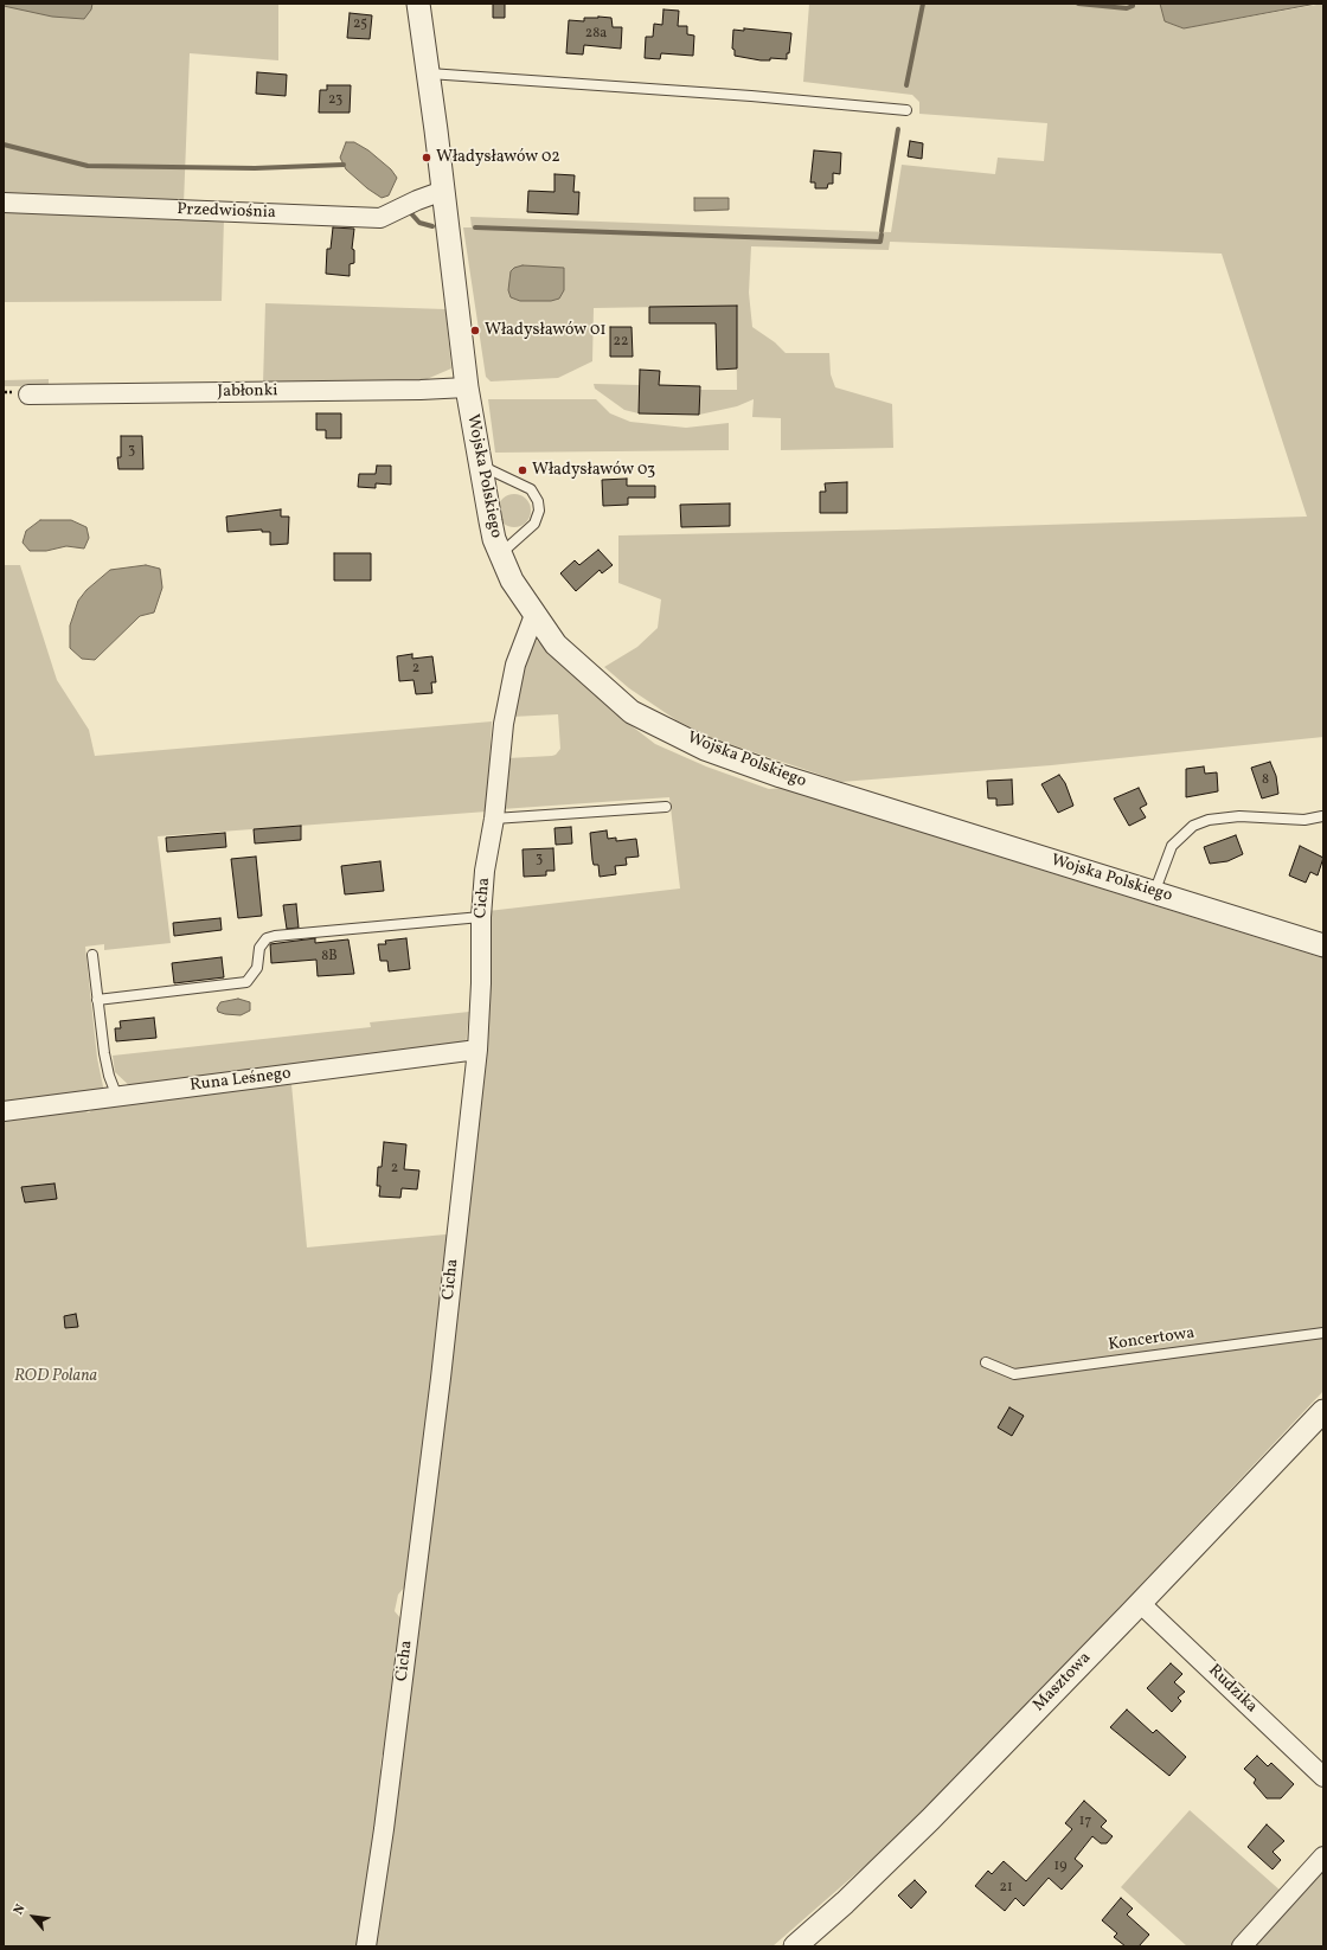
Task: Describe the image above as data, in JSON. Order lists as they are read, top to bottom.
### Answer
{
  "streets": {
    "street": [
      "Przedwiośnia",
      "Jabłonki",
      "Wojska Polskiego",
      "Cicha",
      "Runa Leśnego",
      "Masztowa",
      "Rudzika"
    ],
    "lane": ["Koncertowa"]
  },
  "crossings": [
    ["Przedwiośnia", "Wojska Polskiego"],
    ["Jabłonki", "Wojska Polskiego"],
    ["Wojska Polskiego", "Cicha"],
    ["Cicha", "Runa Leśnego"],
    ["Masztowa", "Rudzika"]
  ],
  "parks": ["ROD Polana"],
  "places": ["Władysławów 02", "Władysławów 01", "Władysławów 03"],
  "house_numbers": [
    "25",
    "28a",
    "23",
    "22",
    "3",
    "2",
    "8",
    "3",
    "8B",
    "2",
    "17",
    "19",
    "21"
  ],
  "north": "top left"
}
